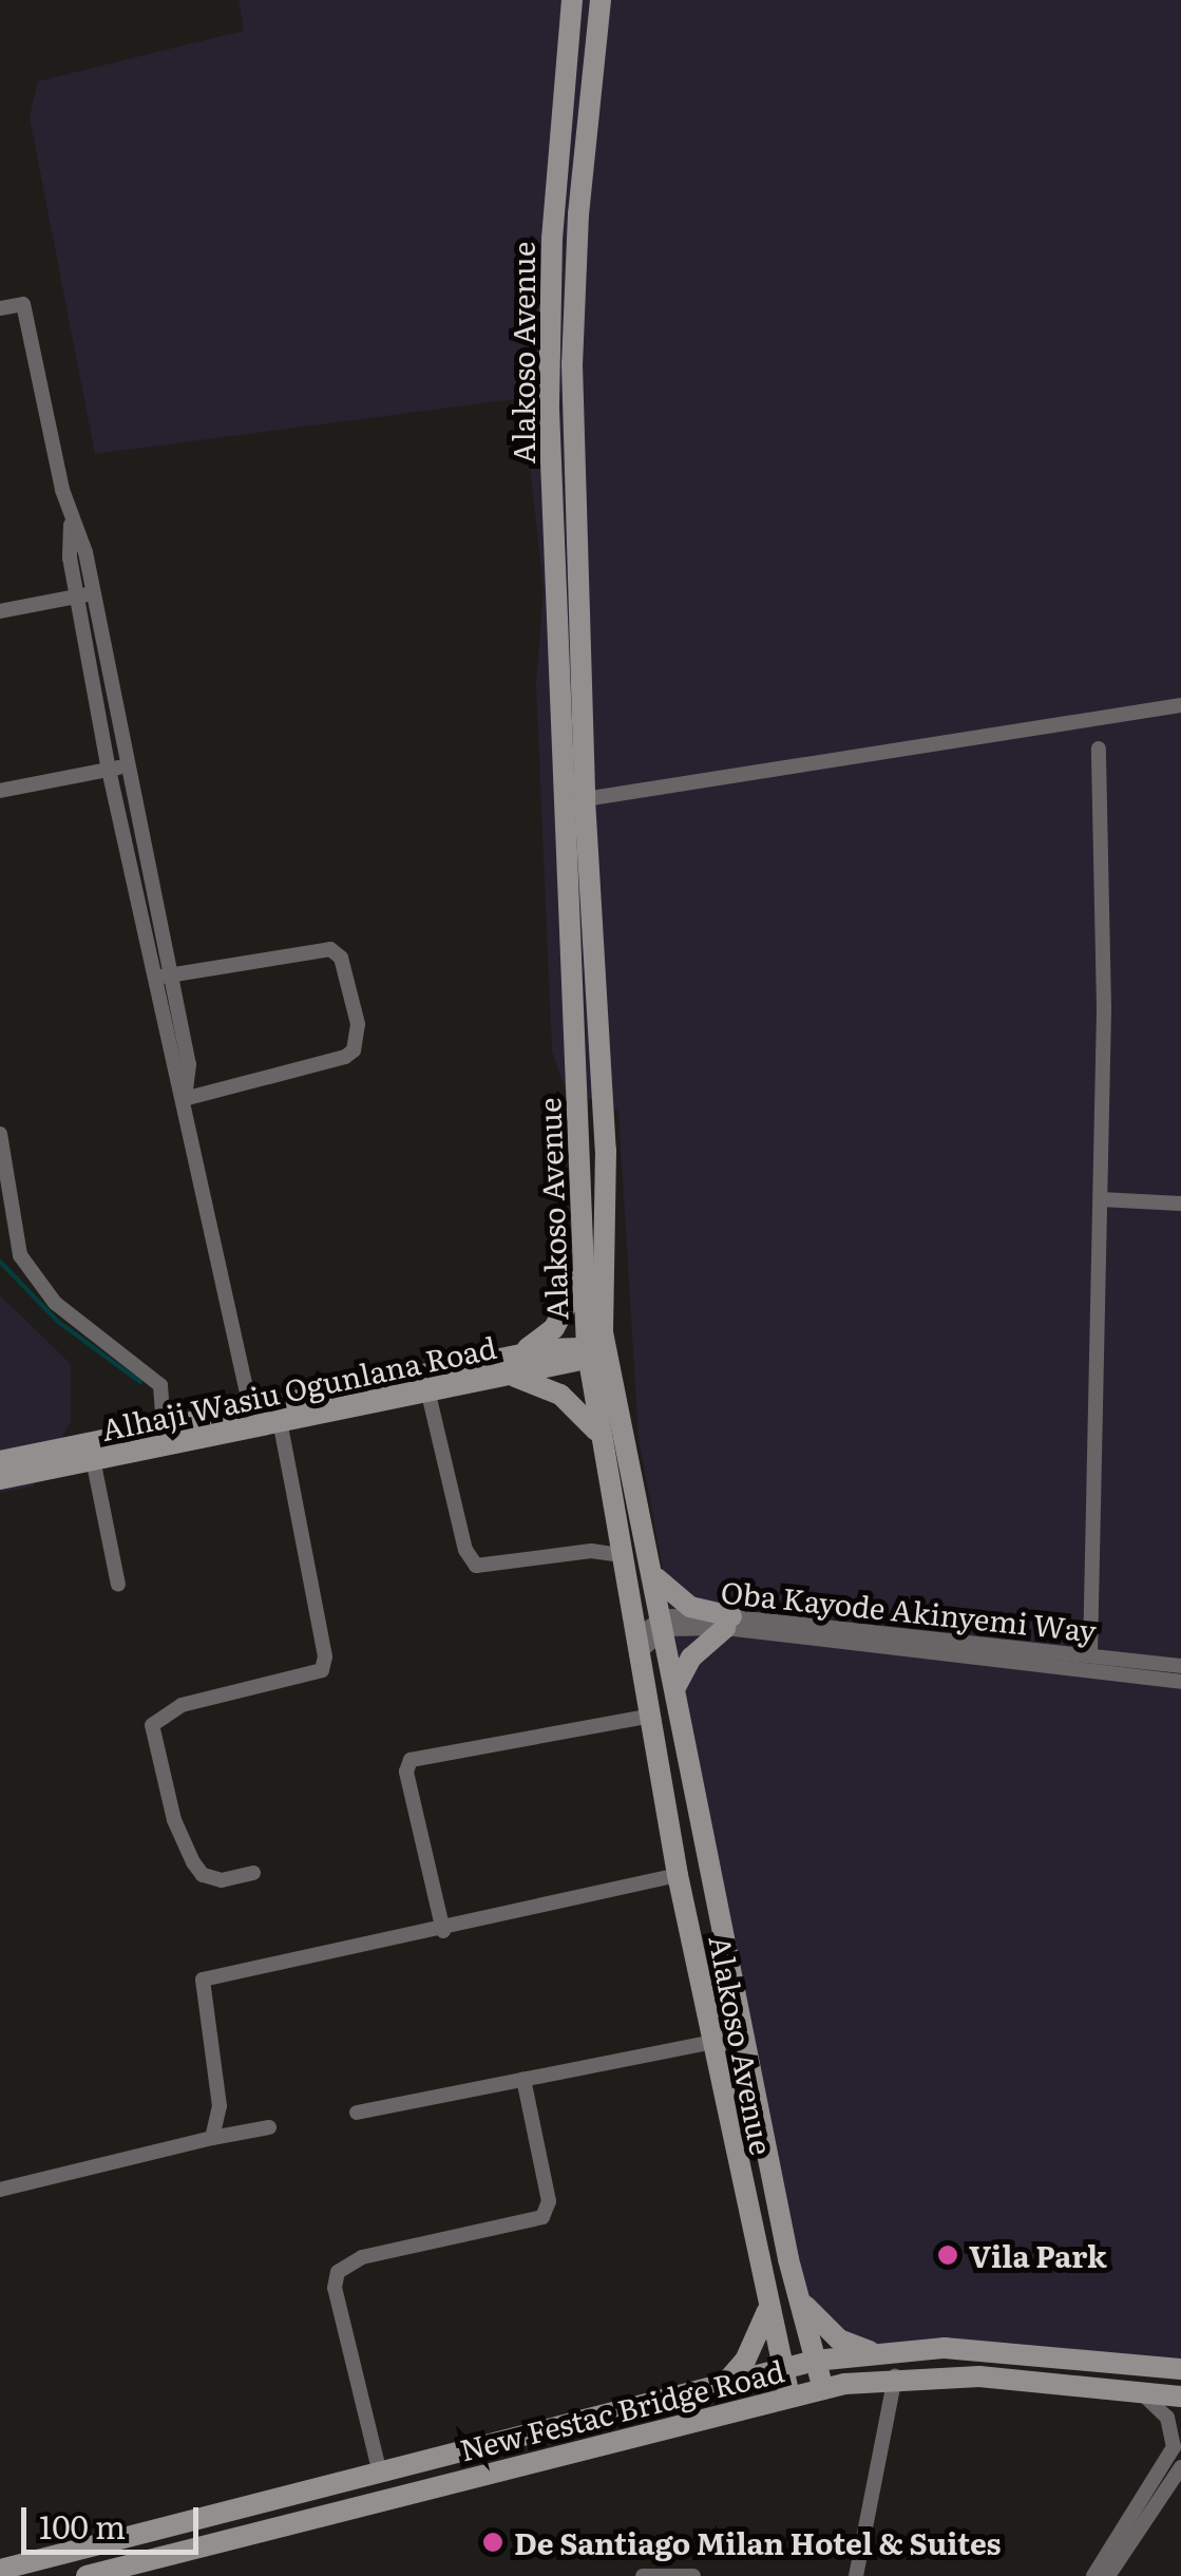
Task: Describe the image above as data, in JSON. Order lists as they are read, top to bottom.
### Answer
{
  "streets": {
    "street": [
      "Alakoso Avenue",
      "Alhaji Wasiu Ogunlana Road",
      "Oba Kayode Akinyemi Way",
      "New Festac Bridge Road"
    ]
  },
  "crossings": [
    ["Alakoso Avenue", "Alhaji Wasiu Ogunlana Road"],
    ["Alakoso Avenue", "Oba Kayode Akinyemi Way"],
    ["Alakoso Avenue", "New Festac Bridge Road"]
  ],
  "places": ["Vila Park", "De Santiago Milan Hotel & Suites"],
  "scale_bar": "100 m"
}
